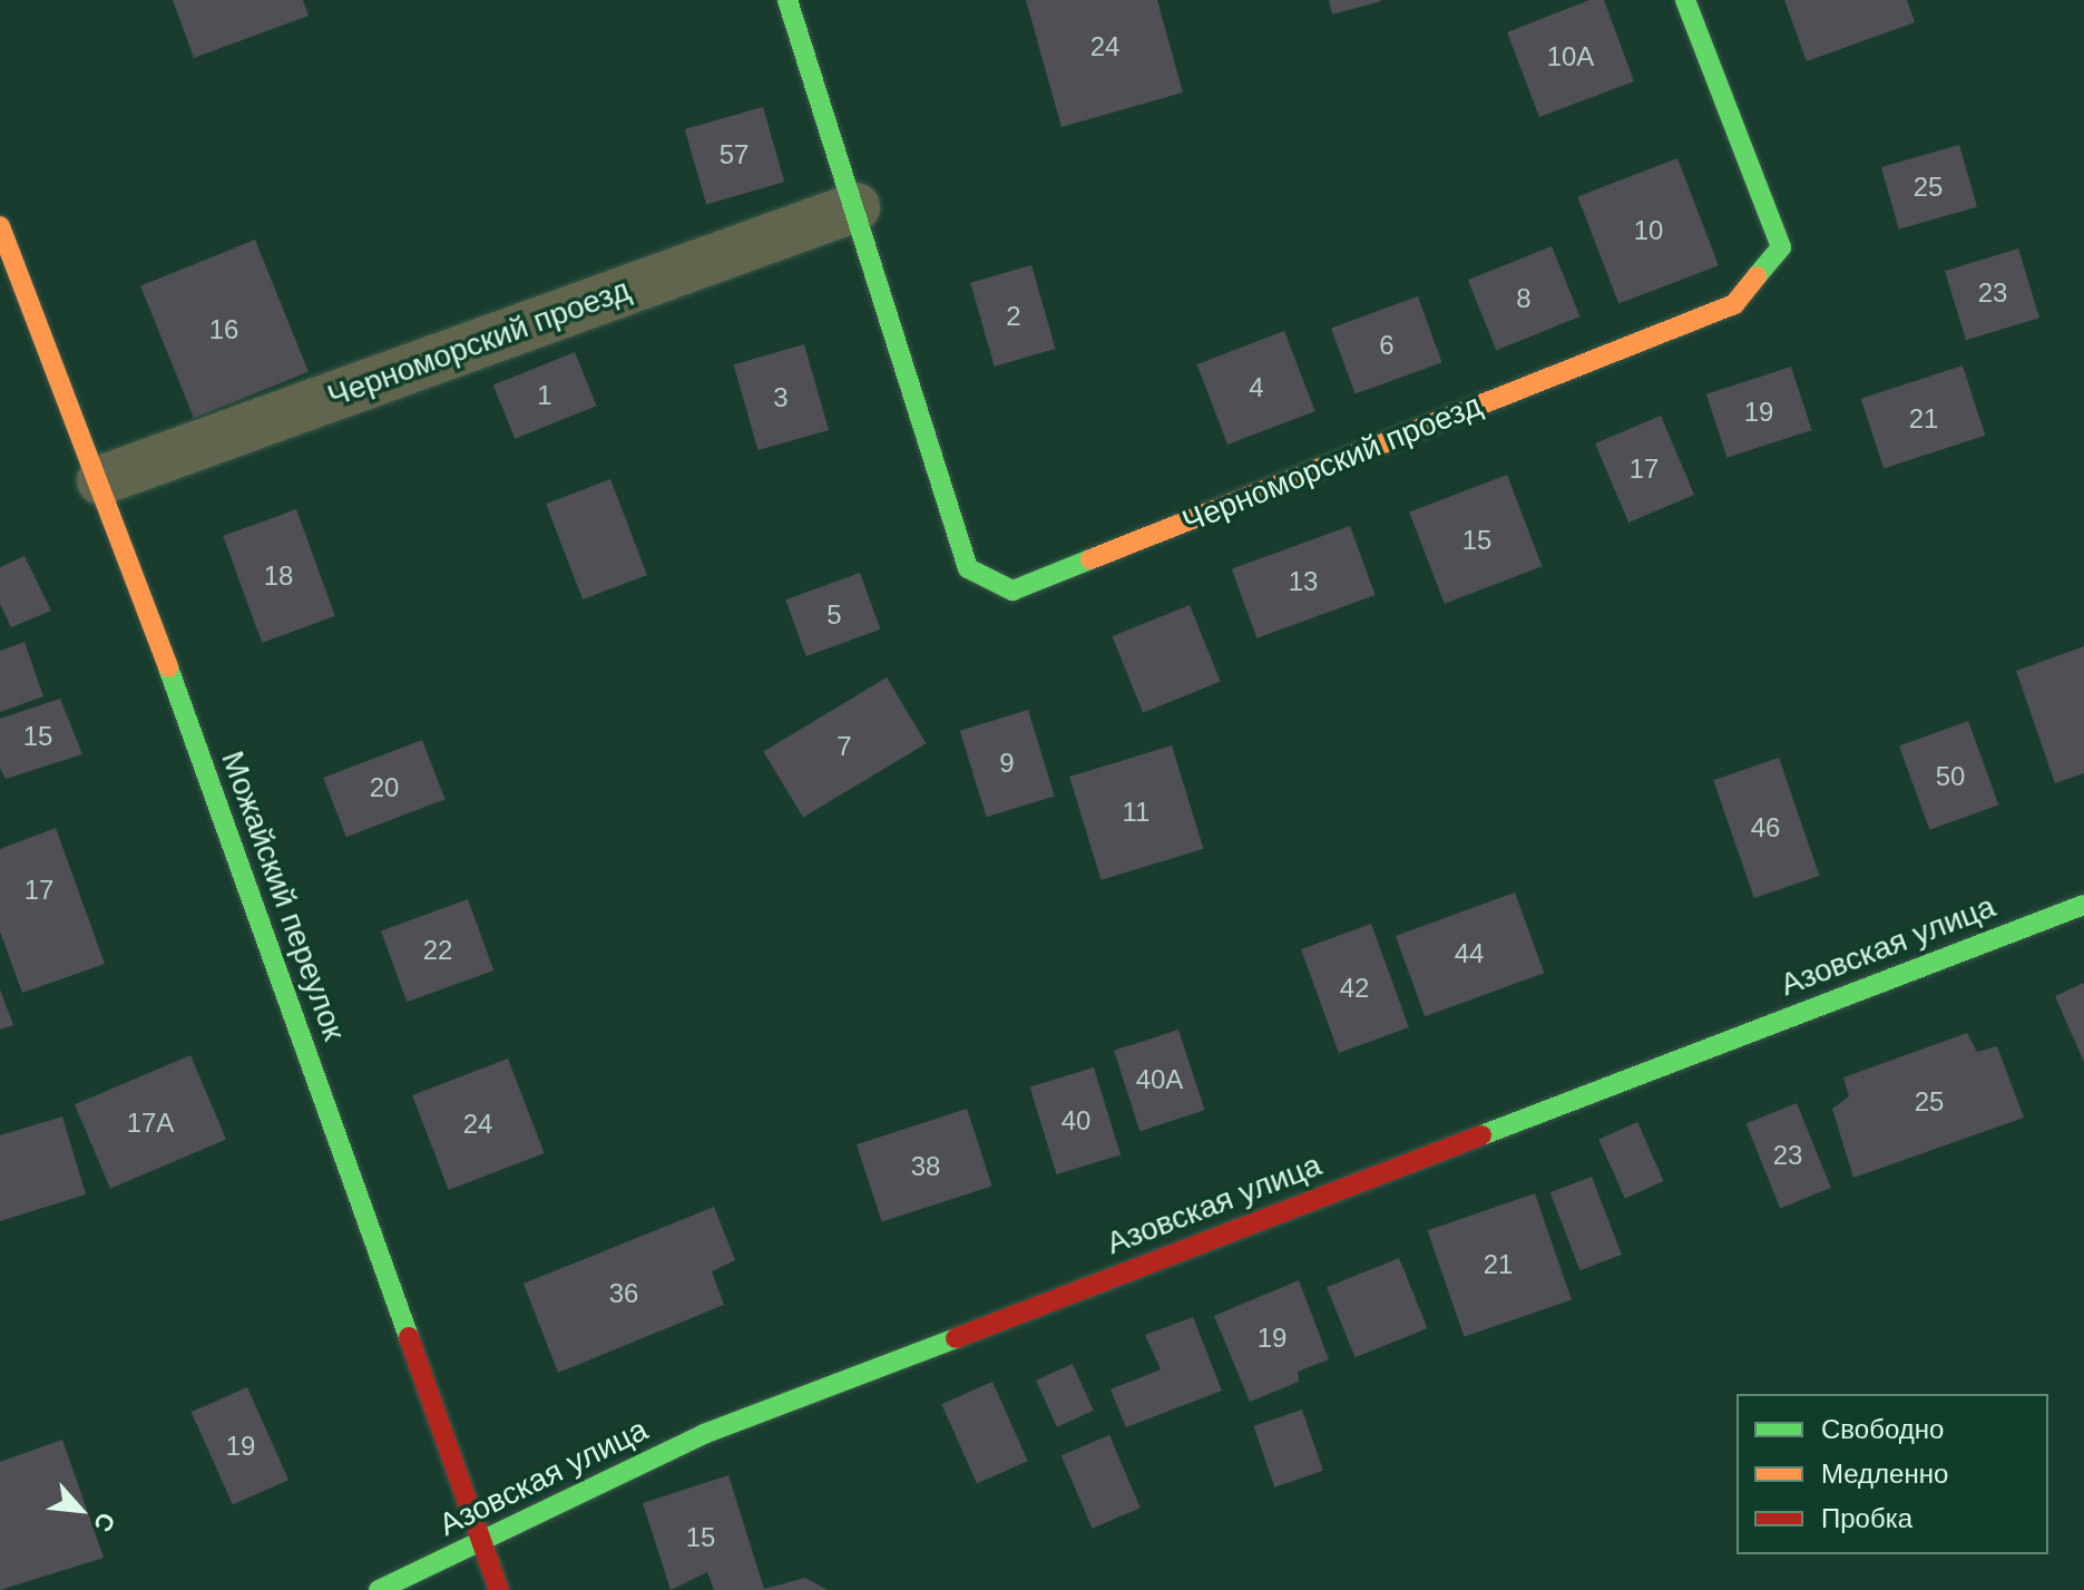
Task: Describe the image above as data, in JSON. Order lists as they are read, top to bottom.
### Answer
{
  "streets": {
    "street": ["Черноморский проезд", "Можайский переулок", "Азовская улица"]
  },
  "crossings": [
    ["Черноморский проезд", "Можайский переулок"],
    ["Можайский переулок", "Азовская улица"]
  ],
  "house_numbers": [
    "24",
    "10А",
    "57",
    "25",
    "10",
    "23",
    "8",
    "2",
    "16",
    "6",
    "4",
    "1",
    "3",
    "19",
    "21",
    "17",
    "15",
    "18",
    "13",
    "5",
    "15",
    "7",
    "9",
    "50",
    "20",
    "11",
    "46",
    "17",
    "22",
    "44",
    "42",
    "40А",
    "25",
    "40",
    "17А",
    "24",
    "23",
    "38",
    "21",
    "36",
    "19",
    "19",
    "15"
  ],
  "legend": ["Свободно", "Медленно", "Пробка"],
  "north": "bottom right"
}
